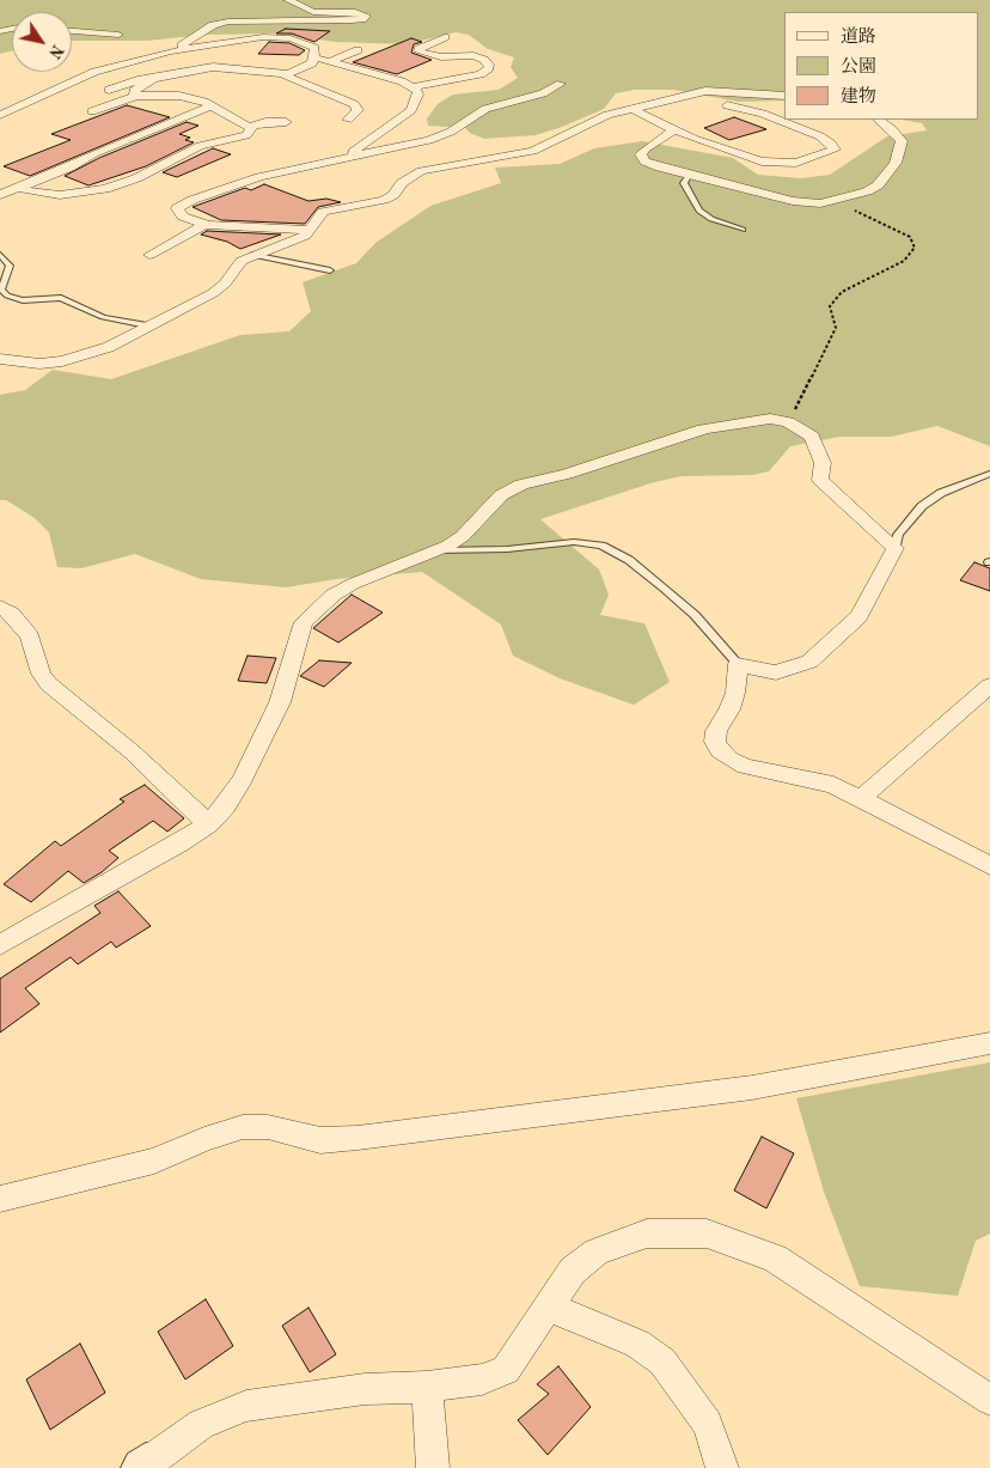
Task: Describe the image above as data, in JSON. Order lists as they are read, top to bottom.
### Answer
{
  "legend": ["道路", "公園", "建物"],
  "north": "bottom right"
}
